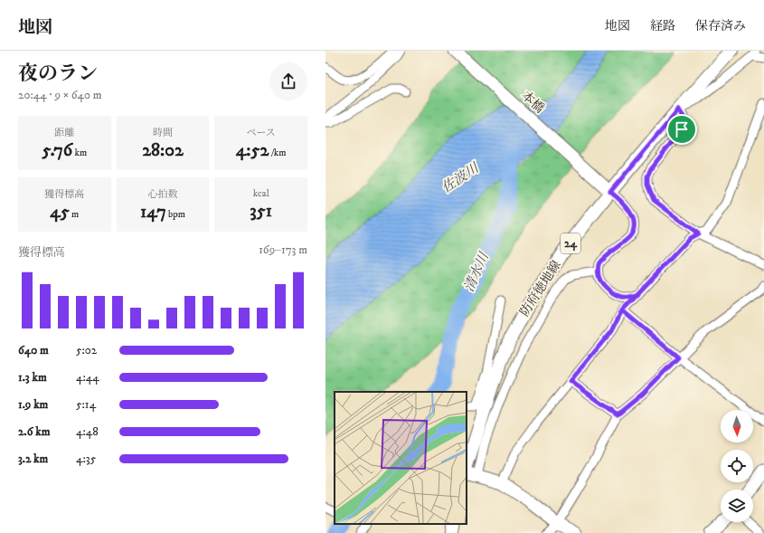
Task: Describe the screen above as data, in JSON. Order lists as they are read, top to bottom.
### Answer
{
  "streets": {
    "main road": ["24", "防府徳地線"],
    "street": ["本橋"]
  },
  "crossings": [
    ["本橋", "防府徳地線"]
  ],
  "water": ["佐波川", "清水川"],
  "north": "bottom",
  "page": {
    "header": "地図",
    "nav": ["地図", "経路", "保存済み"],
    "heading": ["夜のラン", "20:44 · 9 × 640 m"],
    "stats": [
      ["距離", "5.76 km"],
      ["時間", "28:02"],
      ["ペース", "4:52 /km"],
      ["獲得標高", "45 m"],
      ["心拍数", "147 bpm"],
      ["kcal", "351"]
    ],
    "chart": ["獲得標高", "169–173 m"],
    "list": [
      {
        "name": "640 m",
        "note": "5:02"
      },
      {
        "name": "1.3 km",
        "note": "4:44"
      },
      {
        "name": "1.9 km",
        "note": "5:14"
      },
      {
        "name": "2.6 km",
        "note": "4:48"
      },
      {
        "name": "3.2 km",
        "note": "4:35"
      }
    ]
  }
}
